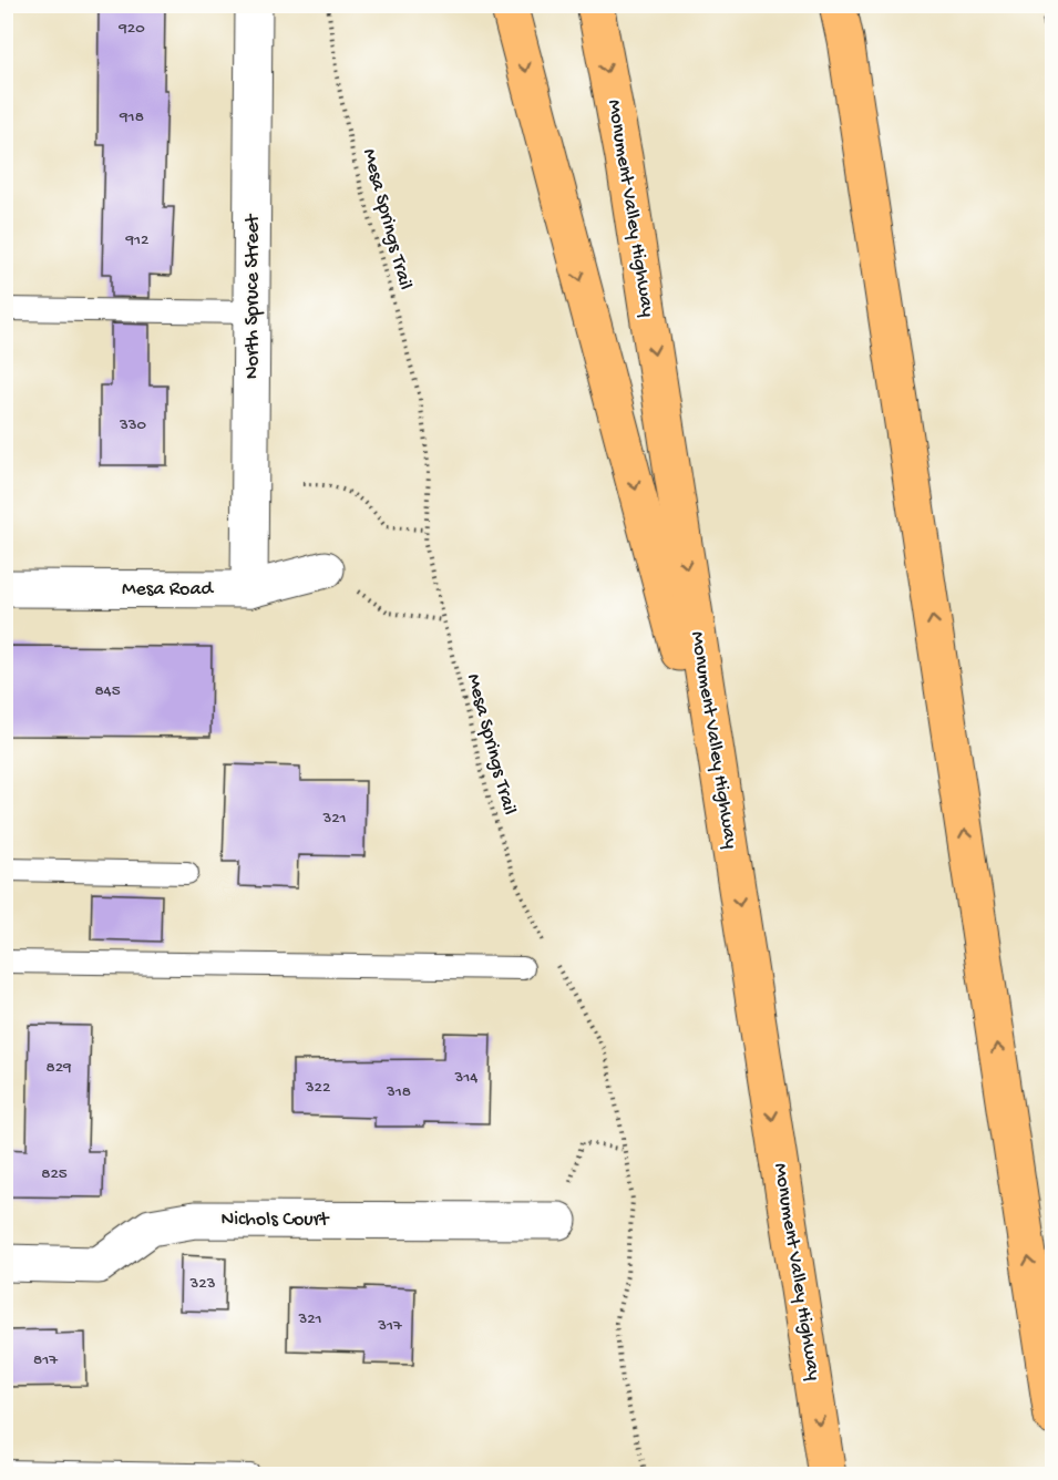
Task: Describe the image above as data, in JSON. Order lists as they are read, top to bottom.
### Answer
{
  "streets": {
    "highway": ["Monument Valley Highway"],
    "street": ["North Spruce Street", "Mesa Road", "Nichols Court"],
    "path": ["Mesa Springs Trail"]
  },
  "crossings": [
    ["North Spruce Street", "Mesa Road"]
  ],
  "house_numbers": [
    "920",
    "918",
    "912",
    "330",
    "845",
    "321",
    "829",
    "314",
    "322",
    "318",
    "825",
    "323",
    "321",
    "317",
    "817"
  ]
}
